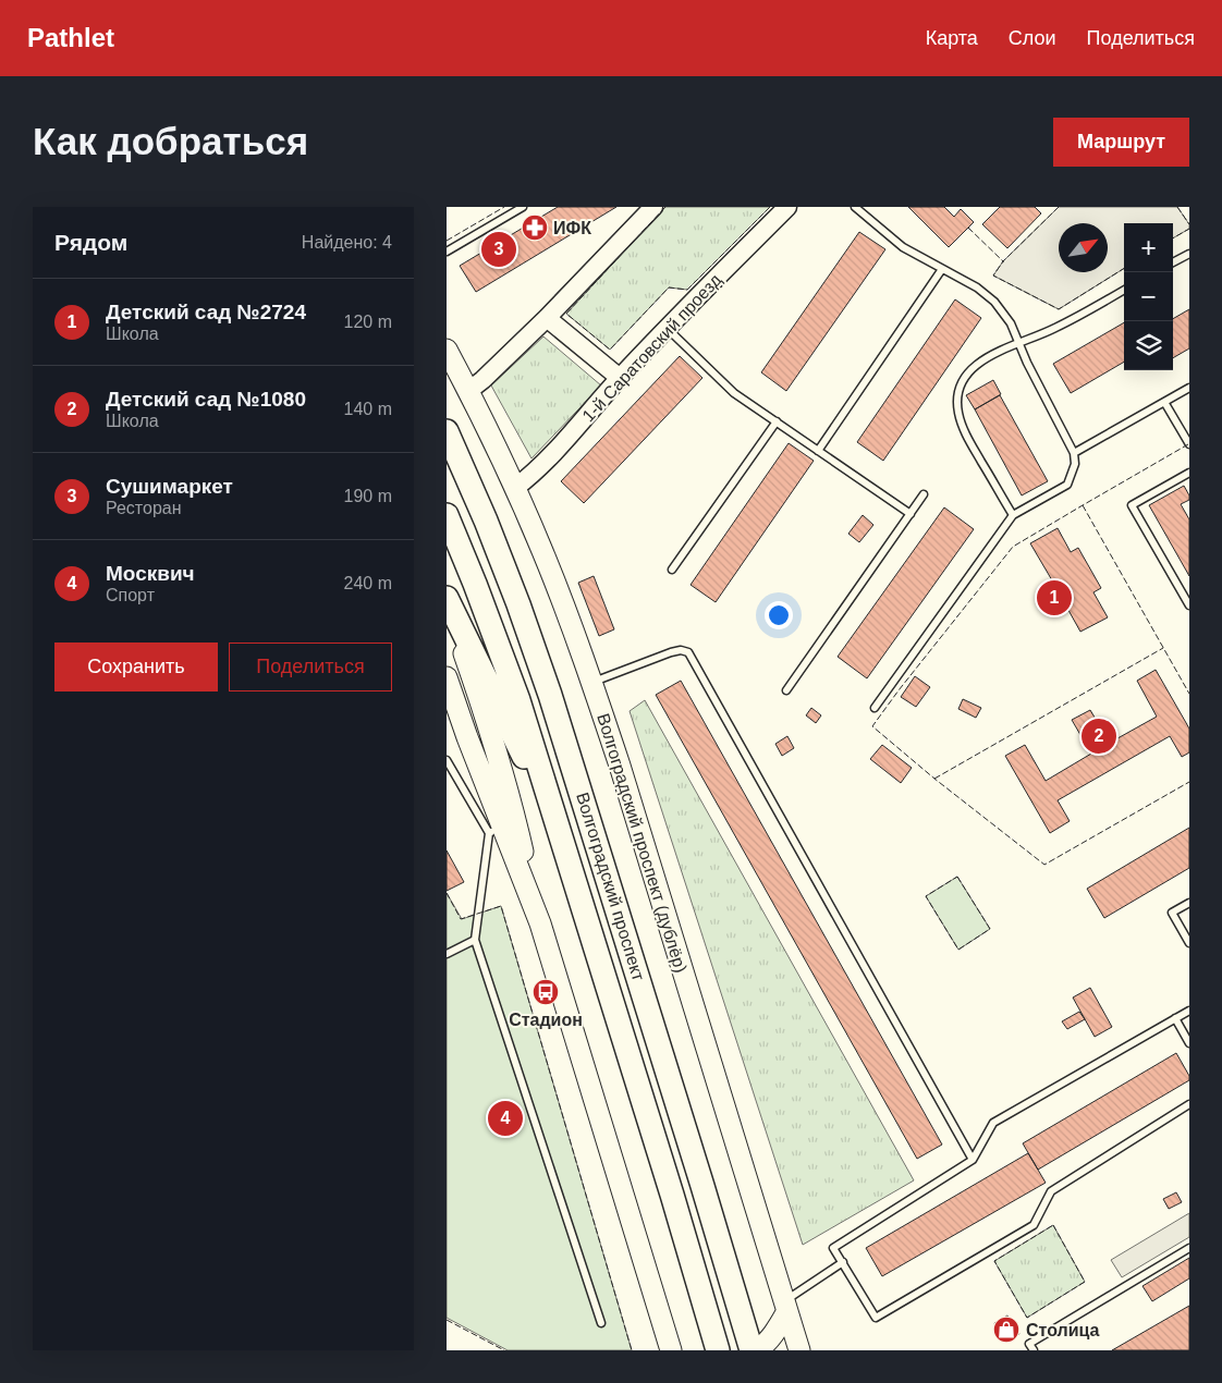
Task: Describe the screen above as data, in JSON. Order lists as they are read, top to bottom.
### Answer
{
  "streets": {
    "main road": ["Волгоградский проспект (дублёр)", "Волгоградский проспект"],
    "street": ["1-й Саратовский проезд"]
  },
  "crossings": [
    ["1-й Саратовский проезд", "Волгоградский проспект (дублёр)"]
  ],
  "places": {
    "pharmacy": ["ИФК"],
    "bus stop": ["Стадион"],
    "shop": ["Столица"]
  },
  "north": "top right",
  "page": {
    "header": "Pathlet",
    "nav": ["Карта", "Слои", "Поделиться"],
    "buttons": [
      "Маршрут",
      ["Сохранить", "Поделиться"]
    ],
    "title": "Как добраться",
    "heading": ["Рядом", "Найдено: 4"],
    "map_buttons": ["+", "−"],
    "pins": [
      "3",
      "1",
      "2",
      "4"
    ],
    "list": [
      {
        "mark": "1",
        "name": "Детский сад №2724",
        "note": "Школа",
        "value": "120 m"
      },
      {
        "mark": "2",
        "name": "Детский сад №1080",
        "note": "Школа",
        "value": "140 m"
      },
      {
        "mark": "3",
        "name": "Сушимаркет",
        "note": "Ресторан",
        "value": "190 m"
      },
      {
        "mark": "4",
        "name": "Москвич",
        "note": "Спорт",
        "value": "240 m"
      }
    ]
  }
}
